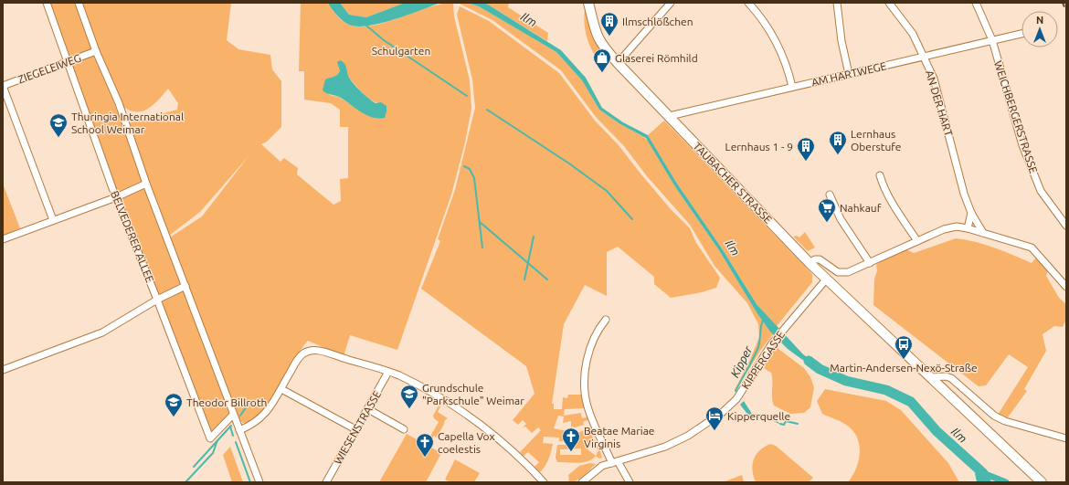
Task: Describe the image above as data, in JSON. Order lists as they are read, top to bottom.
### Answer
{
  "streets": {
    "street": [
      "ZIEGELEIWEG",
      "AM HARTWEGE",
      "AN DER HART",
      "WEICHBERGERSTRASSE",
      "TAUBACHER STRASSE",
      "BELVEDERER ALLEE",
      "KIPPERGASSE",
      "WIESENSTRASSE"
    ]
  },
  "crossings": [
    ["ZIEGELEIWEG", "BELVEDERER ALLEE"],
    ["AM HARTWEGE", "AN DER HART"],
    ["AM HARTWEGE", "WEICHBERGERSTRASSE"],
    ["AM HARTWEGE", "TAUBACHER STRASSE"],
    ["TAUBACHER STRASSE", "KIPPERGASSE"]
  ],
  "water": ["Ilm", "Kipper"],
  "parks": ["Schulgarten"],
  "places": {
    "building": ["Ilmschlößchen", "Lernhaus Oberstufe", "Lernhaus 1 - 9"],
    "shop": ["Glaserei Römhild"],
    "school or university": ["Thuringia International School Weimar", "Grundschule \"Parkschule\" Weimar", "Theodor Billroth"],
    "supermarket": ["Nahkauf"],
    "bus stop": ["Martin-Andersen-Nexö-Straße"],
    "hotel": ["Kipperquelle"],
    "church": ["Beatae Mariae Virginis", "Capella Vox coelestis"]
  },
  "north": "top"
}
